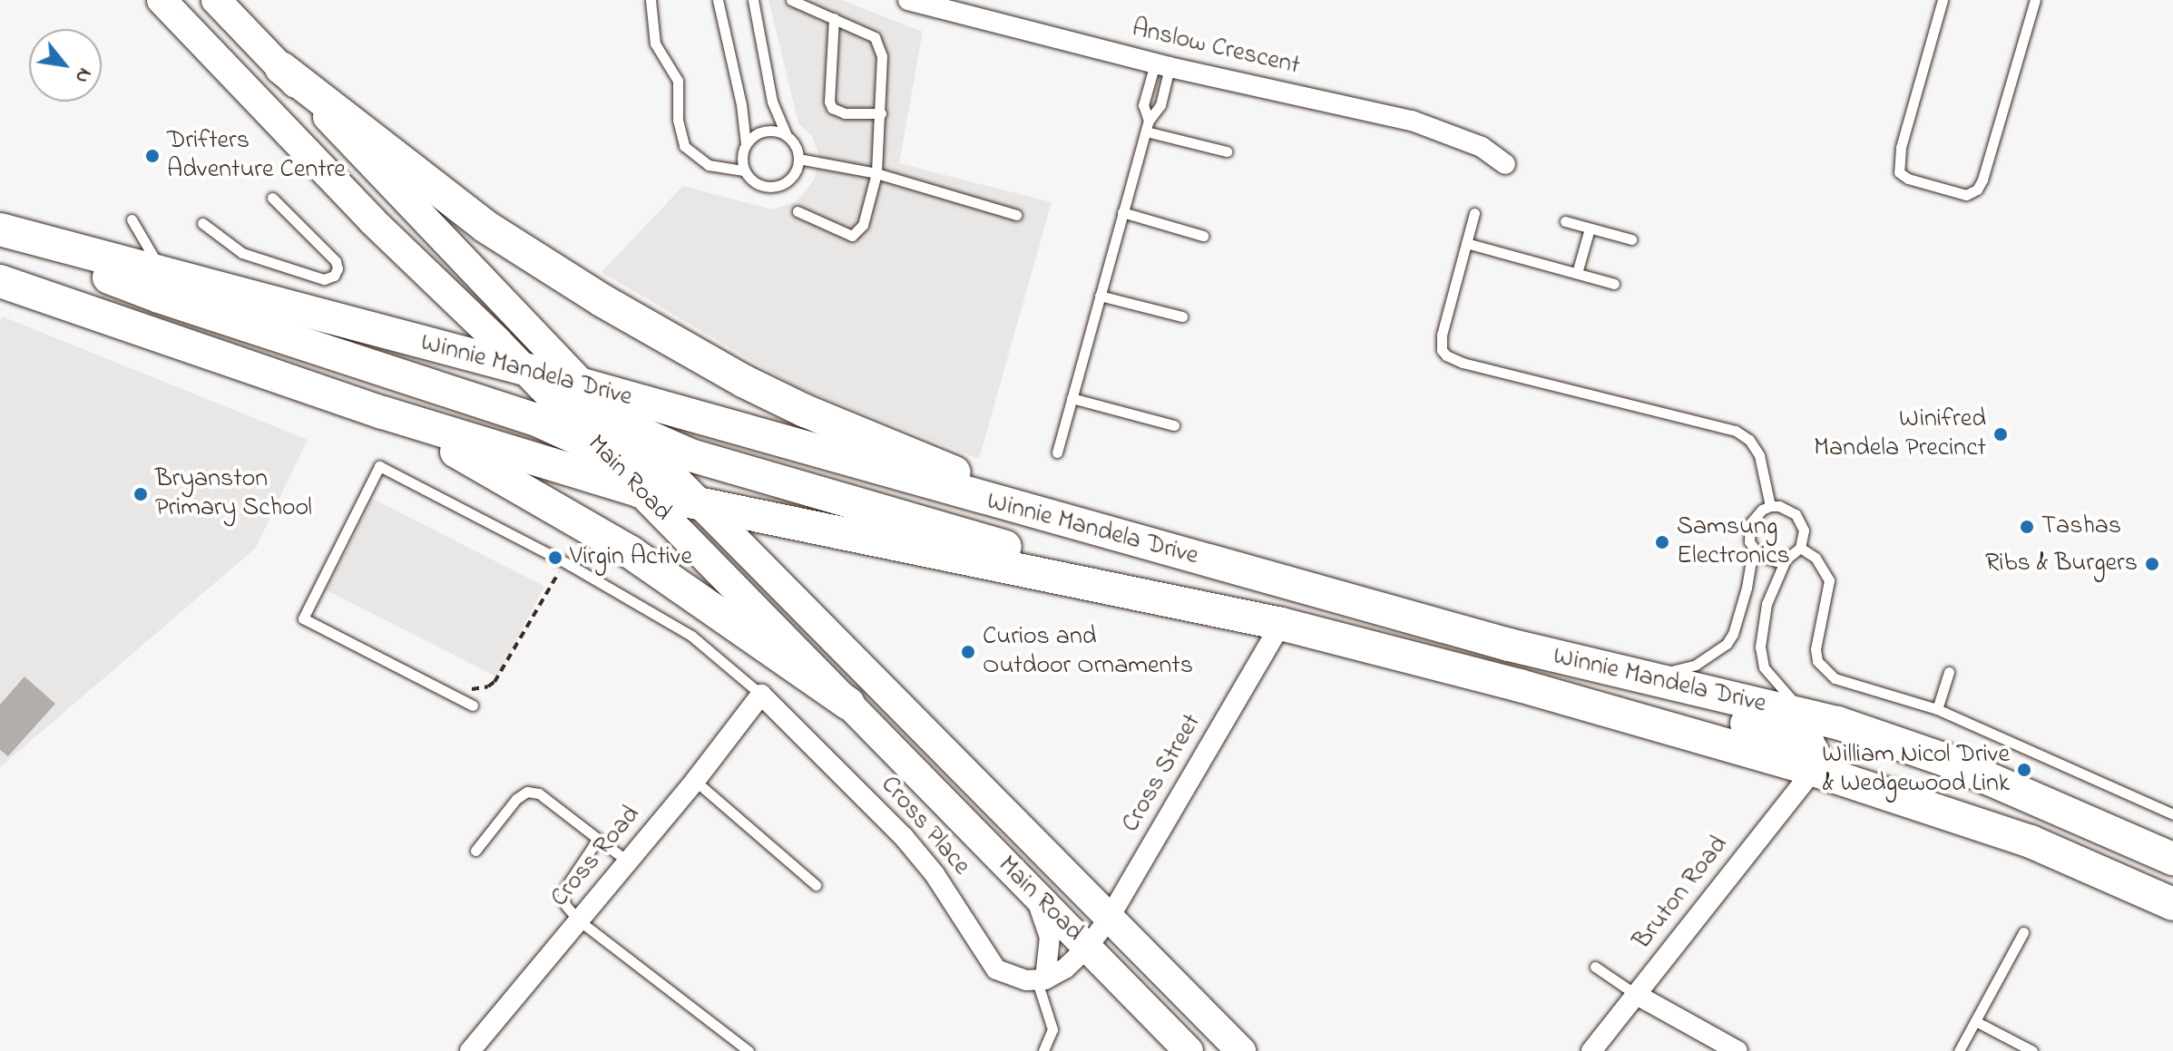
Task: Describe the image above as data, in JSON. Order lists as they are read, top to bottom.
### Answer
{
  "streets": {
    "main road": ["Winnie Mandela Drive", "Main Road"],
    "street": [
      "Anslow Crescent",
      "Cross Street",
      "Cross Place",
      "Cross Road",
      "Bruton Road"
    ]
  },
  "crossings": [
    ["Winnie Mandela Drive", "Main Road"],
    ["Winnie Mandela Drive", "Cross Street"],
    ["Winnie Mandela Drive", "Bruton Road"],
    ["Main Road", "Cross Street"],
    ["Cross Place", "Cross Road"]
  ],
  "places": [
    "Drifters Adventure Centre",
    "Winifred Mandela Precinct",
    "Bryanston Primary School",
    "Tashas",
    "Samsung Electronics",
    "Virgin Active",
    "Ribs & Burgers",
    "Curios and Outdoor Ornaments",
    "William Nicol Drive & Wedgewood Link"
  ],
  "north": "bottom right"
}
